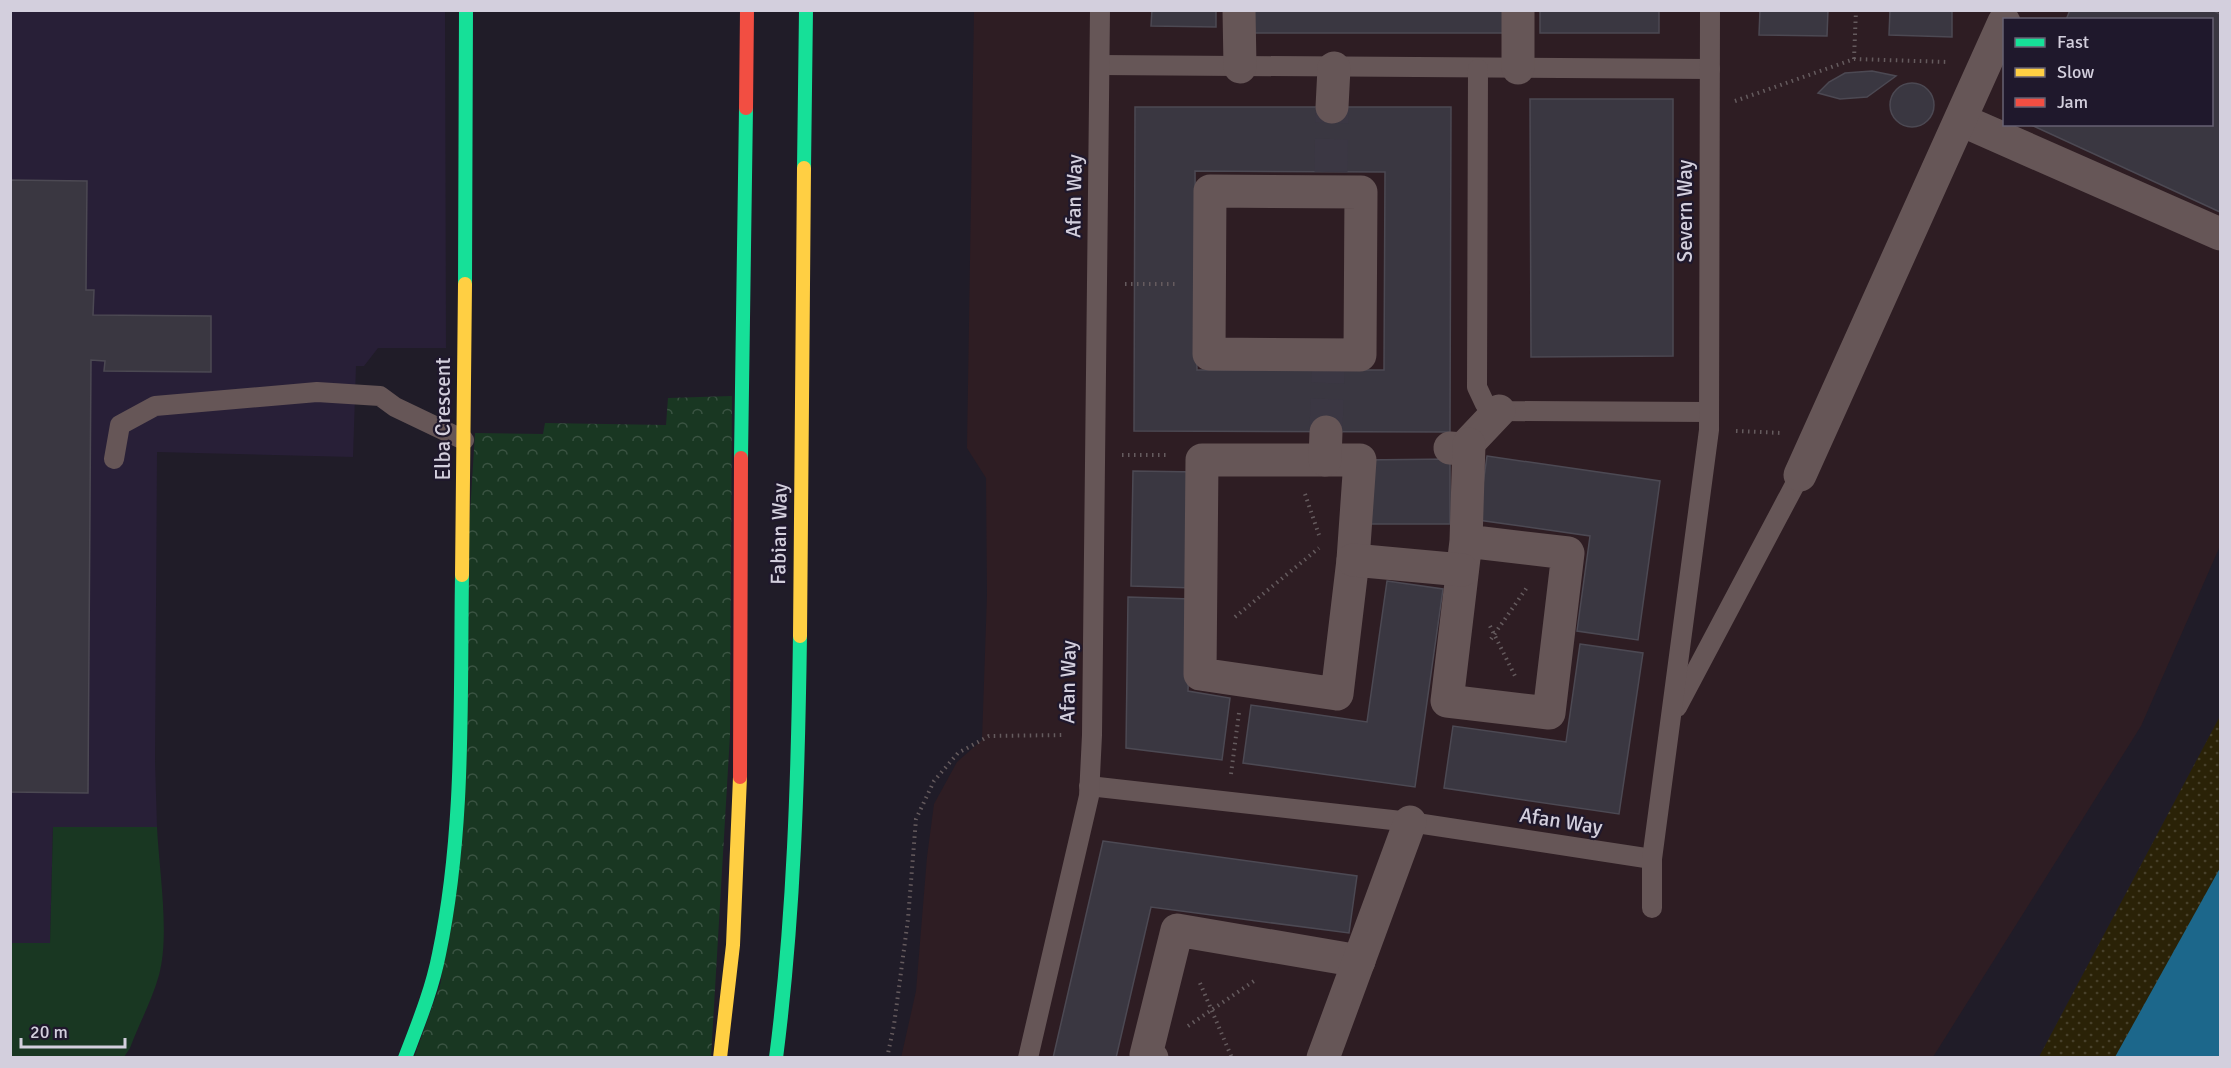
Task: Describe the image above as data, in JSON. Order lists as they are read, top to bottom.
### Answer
{
  "streets": {
    "main road": ["Elba Crescent", "Fabian Way"],
    "lane": ["Afan Way", "Severn Way"]
  },
  "crossings": [
    ["Afan Way", "Severn Way"]
  ],
  "legend": ["Fast", "Slow", "Jam"],
  "scale_bar": "20 m"
}
